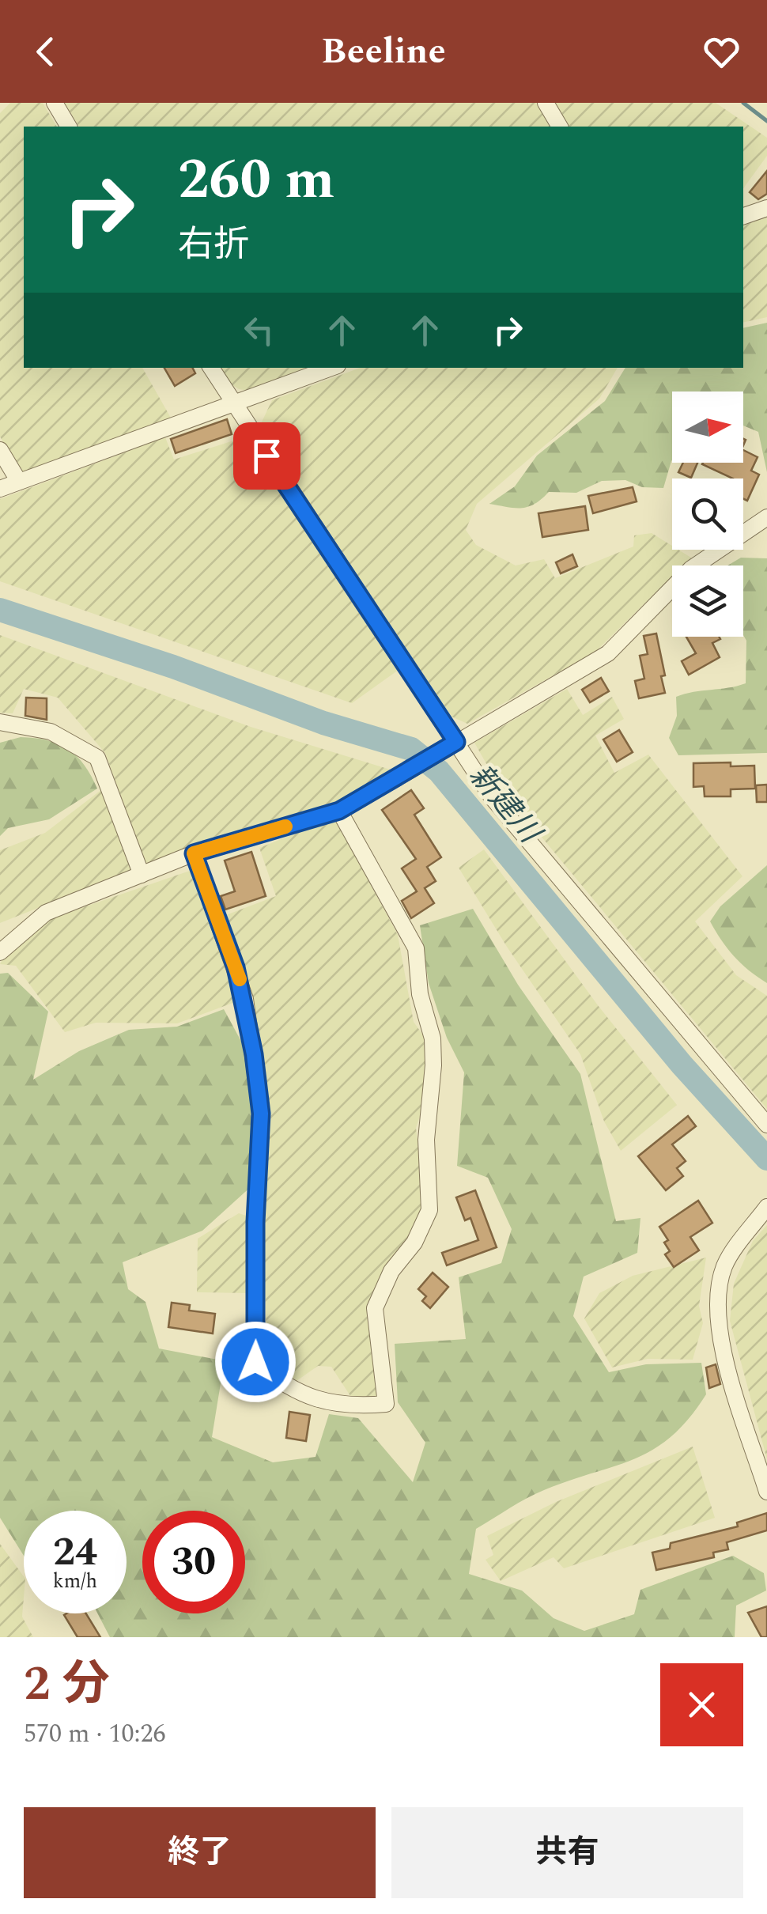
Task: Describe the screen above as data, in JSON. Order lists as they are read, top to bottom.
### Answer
{
  "water": ["新建川"],
  "north": "right",
  "page": {
    "header": "Beeline",
    "turn": ["260 m", "右折"],
    "speed": "24 km/h",
    "limit": "30",
    "heading": ["2 分", "570 m · 10:26"],
    "buttons": ["終了", "共有"]
  }
}
